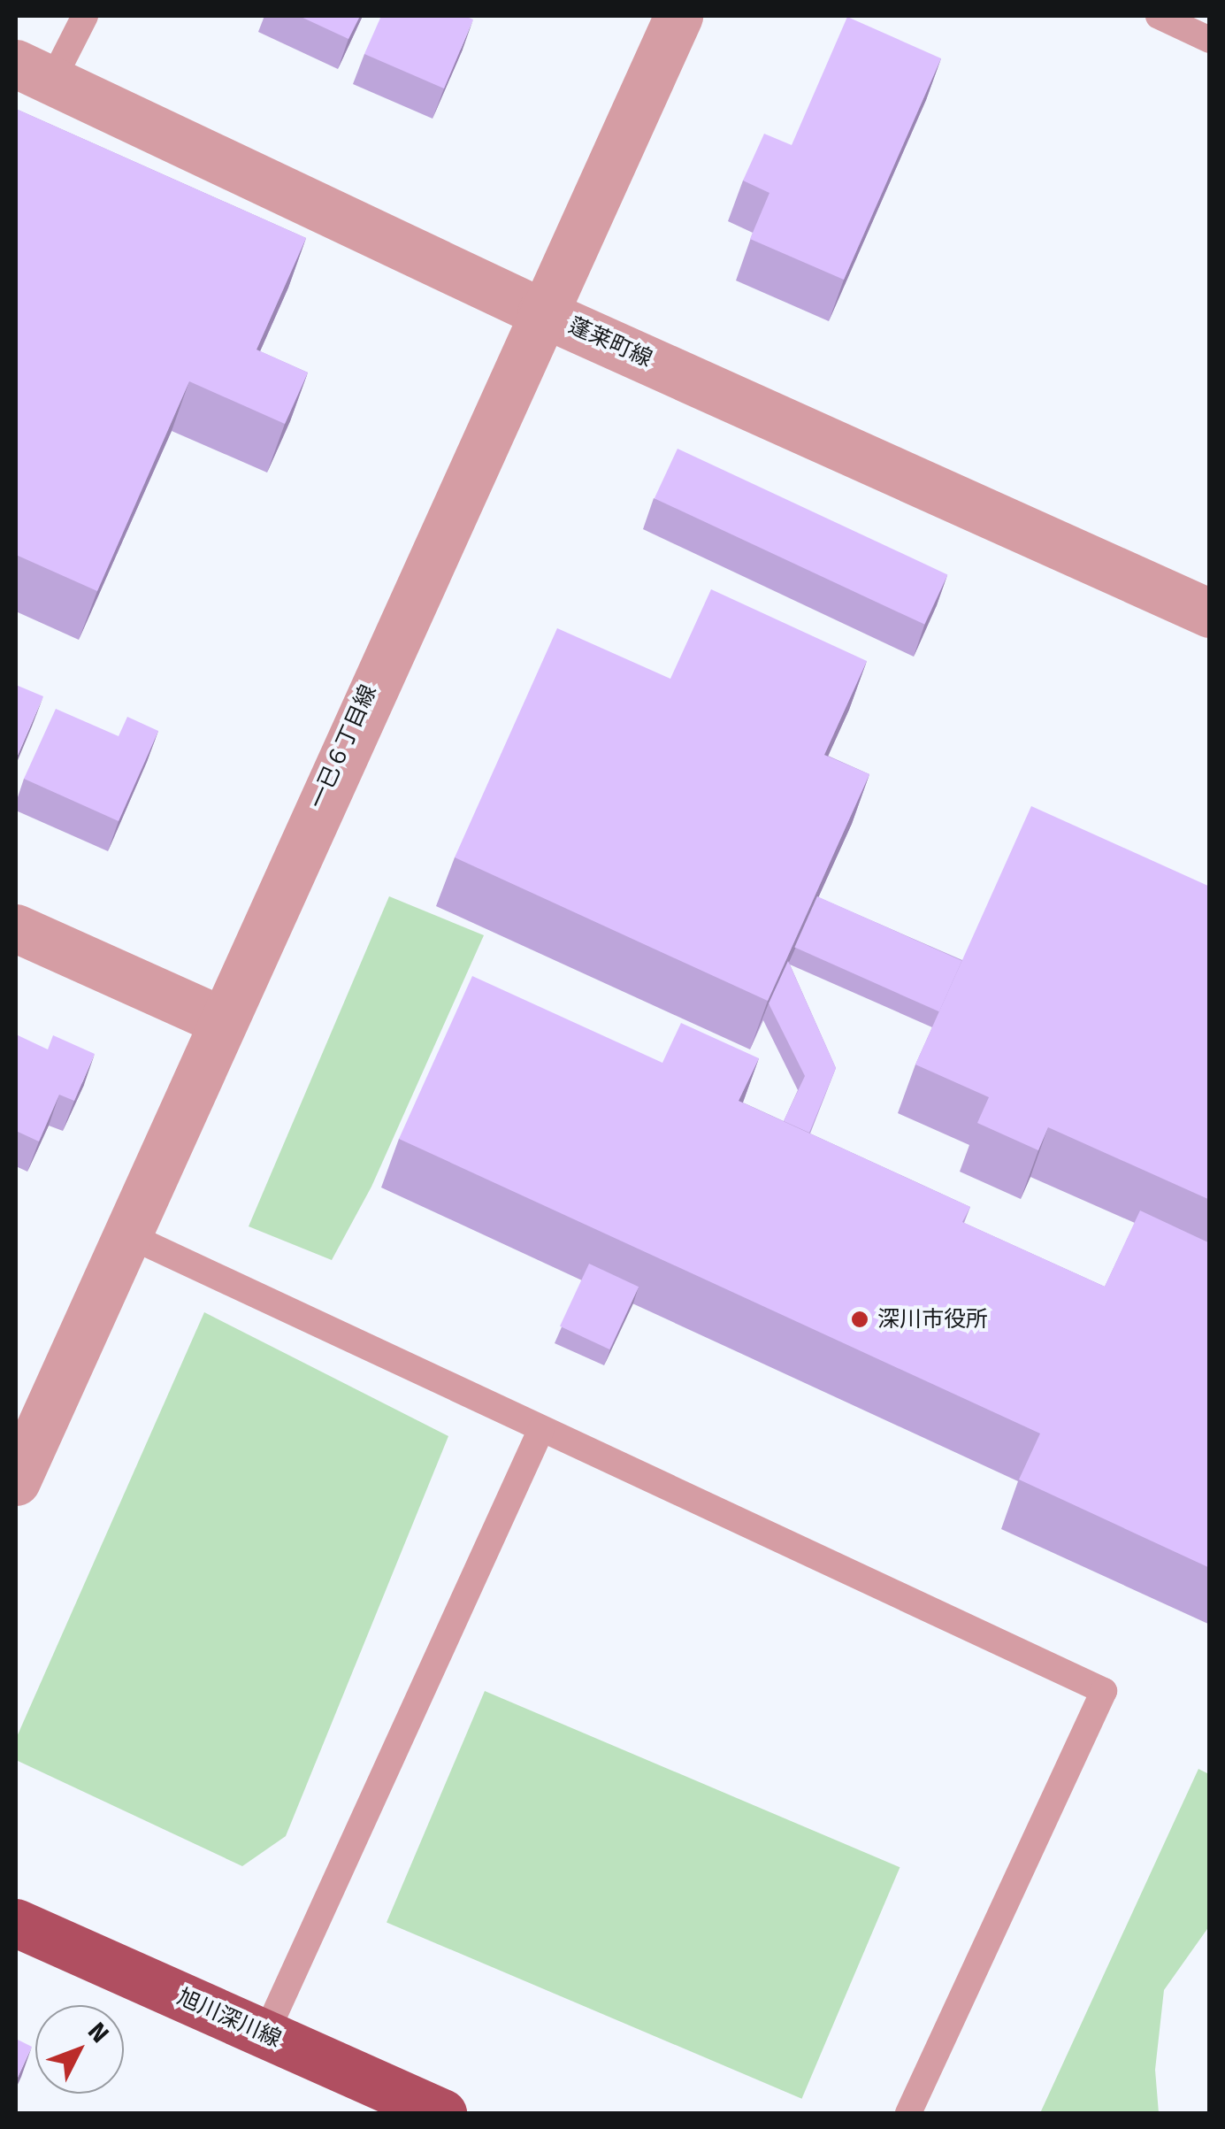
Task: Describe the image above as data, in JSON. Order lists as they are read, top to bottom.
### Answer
{
  "streets": {
    "main road": ["旭川深川線"],
    "street": ["蓬莱町線", "一已６丁目線"]
  },
  "crossings": [
    ["蓬莱町線", "一已６丁目線"]
  ],
  "places": ["深川市役所"],
  "north": "top right"
}
